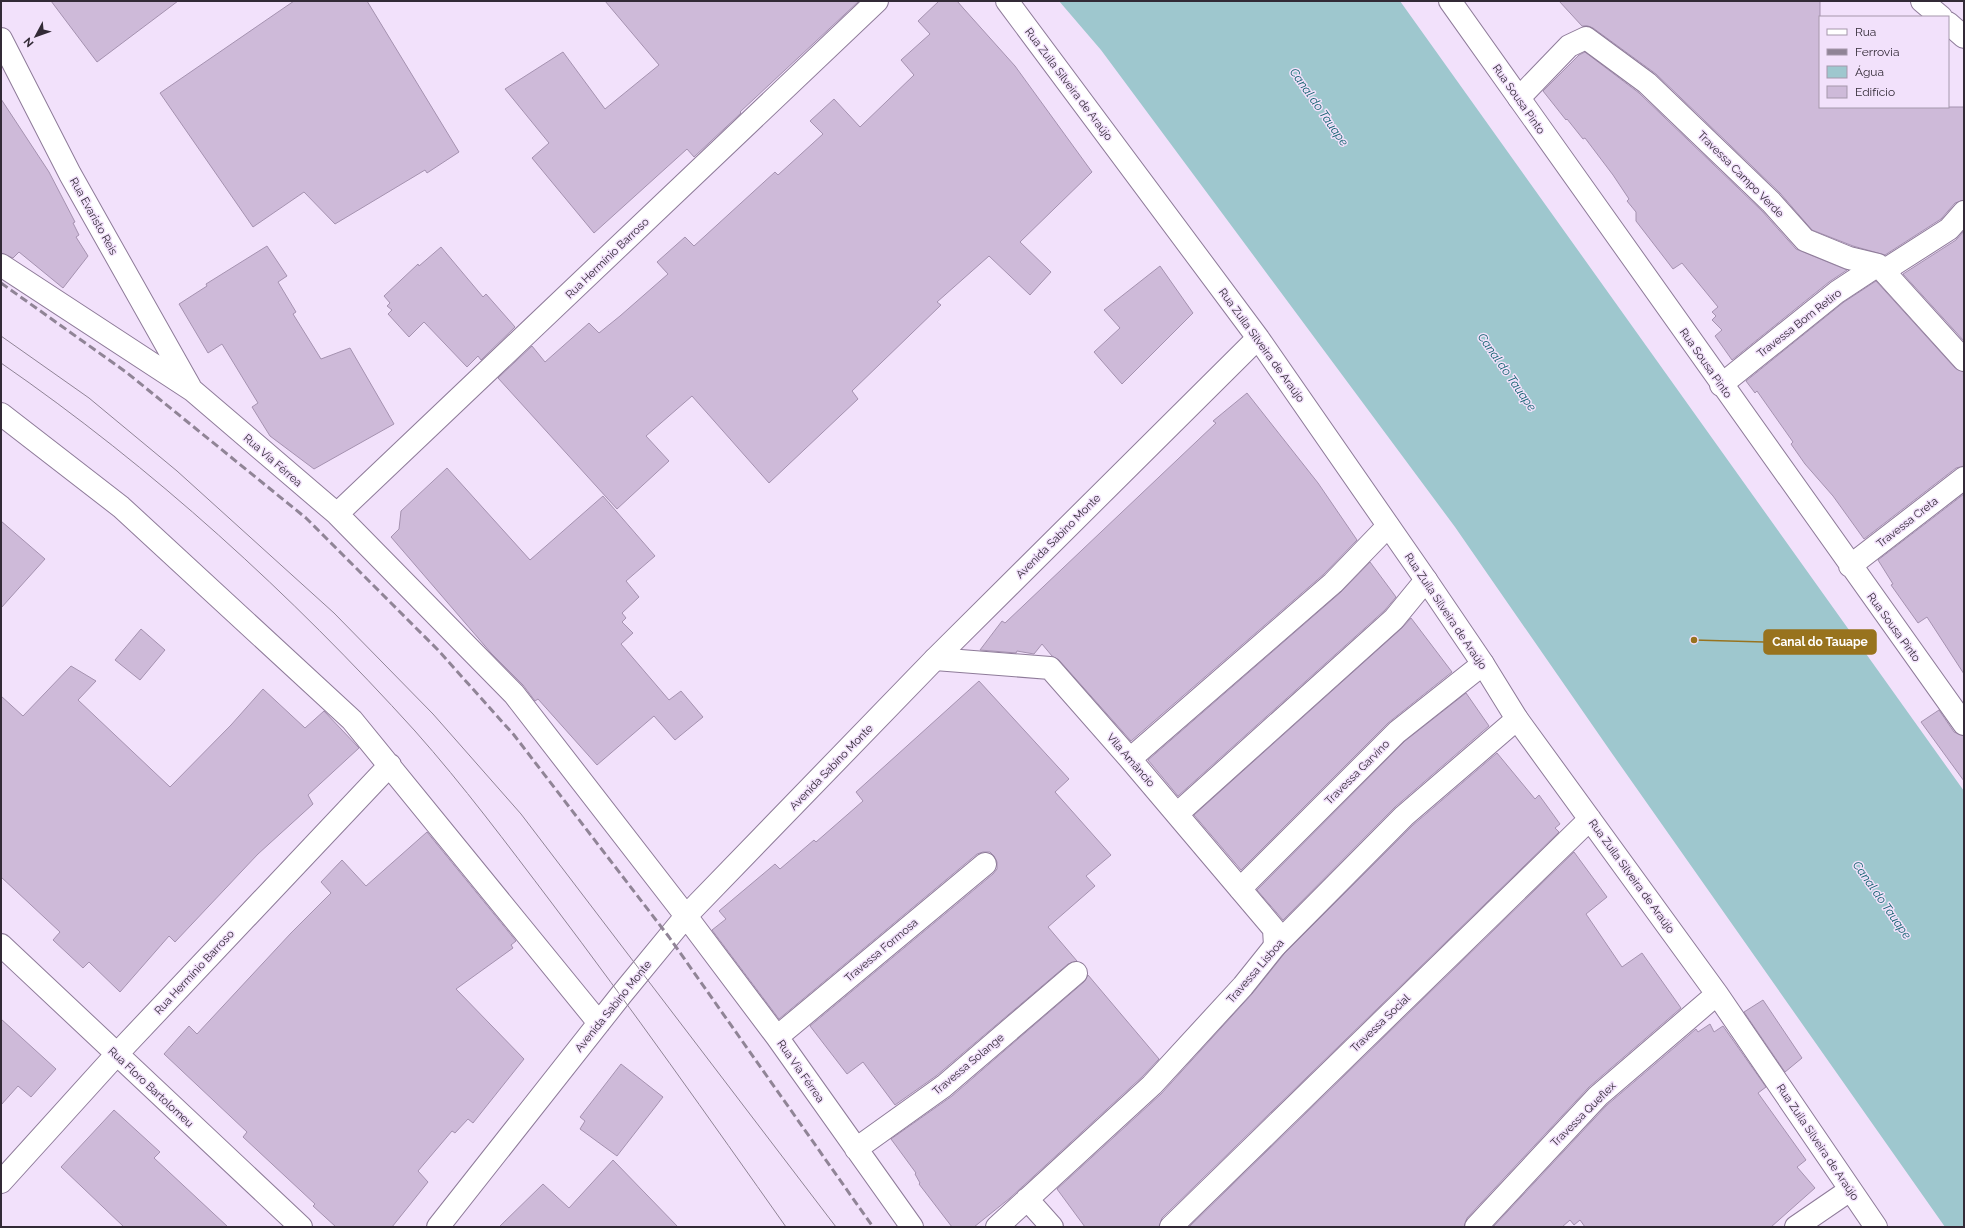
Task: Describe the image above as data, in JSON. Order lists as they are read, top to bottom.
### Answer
{
  "streets": {
    "street": [
      "Rua Zuila Silveira de Araújo",
      "Rua Sousa Pinto",
      "Travessa Campo Verde",
      "Rua Evaristo Reis",
      "Rua Hermínio Barroso",
      "Travessa Bom Retiro",
      "Rua Via Férrea",
      "Travessa Creta",
      "Avenida Sabino Monte",
      "Vila Amâncio",
      "Travessa Garvino",
      "Travessa Formosa",
      "Travessa Lisboa",
      "Travessa Social",
      "Travessa Solange",
      "Rua Floro Bartolomeu",
      "Travessa Queflex"
    ]
  },
  "crossings": [
    ["Rua Zuila Silveira de Araújo", "Avenida Sabino Monte"],
    ["Rua Zuila Silveira de Araújo", "Travessa Garvino"],
    ["Rua Zuila Silveira de Araújo", "Travessa Lisboa"],
    ["Rua Zuila Silveira de Araújo", "Travessa Social"],
    ["Rua Zuila Silveira de Araújo", "Travessa Queflex"],
    ["Rua Sousa Pinto", "Travessa Campo Verde"],
    ["Rua Sousa Pinto", "Travessa Bom Retiro"],
    ["Rua Sousa Pinto", "Travessa Creta"],
    ["Travessa Campo Verde", "Travessa Bom Retiro"],
    ["Rua Evaristo Reis", "Rua Via Férrea"],
    ["Rua Hermínio Barroso", "Rua Via Férrea"],
    ["Rua Hermínio Barroso", "Rua Floro Bartolomeu"],
    ["Rua Via Férrea", "Avenida Sabino Monte"],
    ["Rua Via Férrea", "Travessa Formosa"],
    ["Rua Via Férrea", "Travessa Solange"],
    ["Avenida Sabino Monte", "Vila Amâncio"],
    ["Vila Amâncio", "Travessa Garvino"],
    ["Vila Amâncio", "Travessa Lisboa"]
  ],
  "water": ["Canal do Tauape"],
  "places": ["Canal do Tauape"],
  "legend": [
    "Rua",
    "Ferrovia",
    "Água",
    "Edifício"
  ],
  "north": "bottom left"
}
